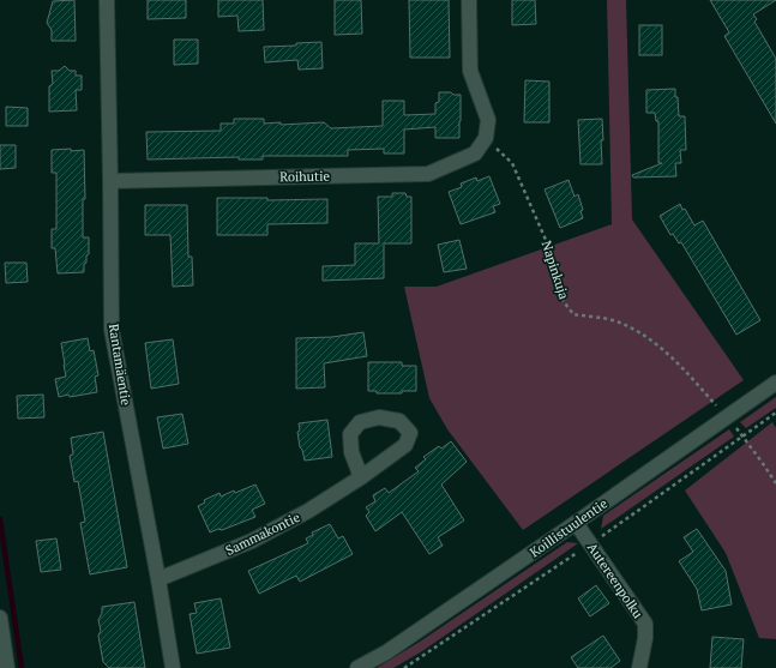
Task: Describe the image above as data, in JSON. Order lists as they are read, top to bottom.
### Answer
{
  "streets": {
    "street": [
      "Roihutie",
      "Rantamäentie",
      "Koillistuulentie",
      "Sammakontie",
      "Autereenpolku"
    ],
    "path": ["Napinkuja"]
  },
  "crossings": [
    ["Roihutie", "Napinkuja"],
    ["Roihutie", "Rantamäentie"],
    ["Napinkuja", "Koillistuulentie"],
    ["Rantamäentie", "Sammakontie"],
    ["Koillistuulentie", "Autereenpolku"]
  ]
}
